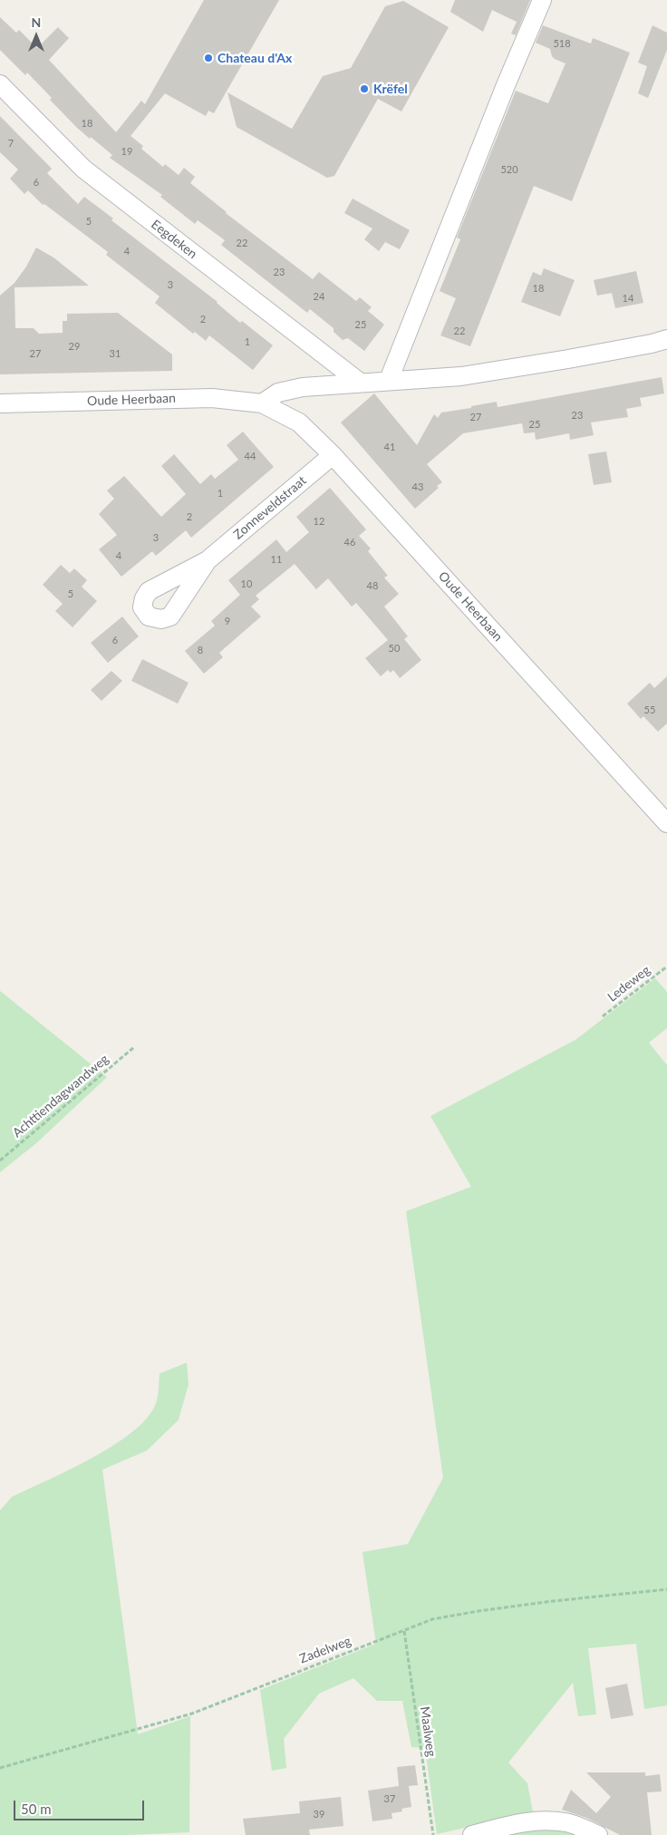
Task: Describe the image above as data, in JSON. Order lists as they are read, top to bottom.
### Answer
{
  "streets": {
    "street": ["Eegdeken", "Oude Heerbaan", "Zonneveldstraat"],
    "path": [
      "Ledeweg",
      "Achttiendagwandweg",
      "Zadelweg",
      "Maalweg"
    ]
  },
  "crossings": [
    ["Oude Heerbaan", "Zonneveldstraat"],
    ["Zadelweg", "Maalweg"]
  ],
  "places": ["Chateau d'Ax", "Krëfel"],
  "house_numbers": [
    "518",
    "18",
    "7",
    "19",
    "520",
    "6",
    "5",
    "22",
    "4",
    "23",
    "3",
    "18",
    "24",
    "14",
    "2",
    "25",
    "22",
    "1",
    "29",
    "27",
    "31",
    "23",
    "27",
    "25",
    "41",
    "44",
    "43",
    "1",
    "2",
    "12",
    "3",
    "46",
    "4",
    "11",
    "10",
    "48",
    "5",
    "9",
    "6",
    "50",
    "8",
    "55",
    "37",
    "39"
  ],
  "scale_bar": "50 m",
  "north": "top"
}
